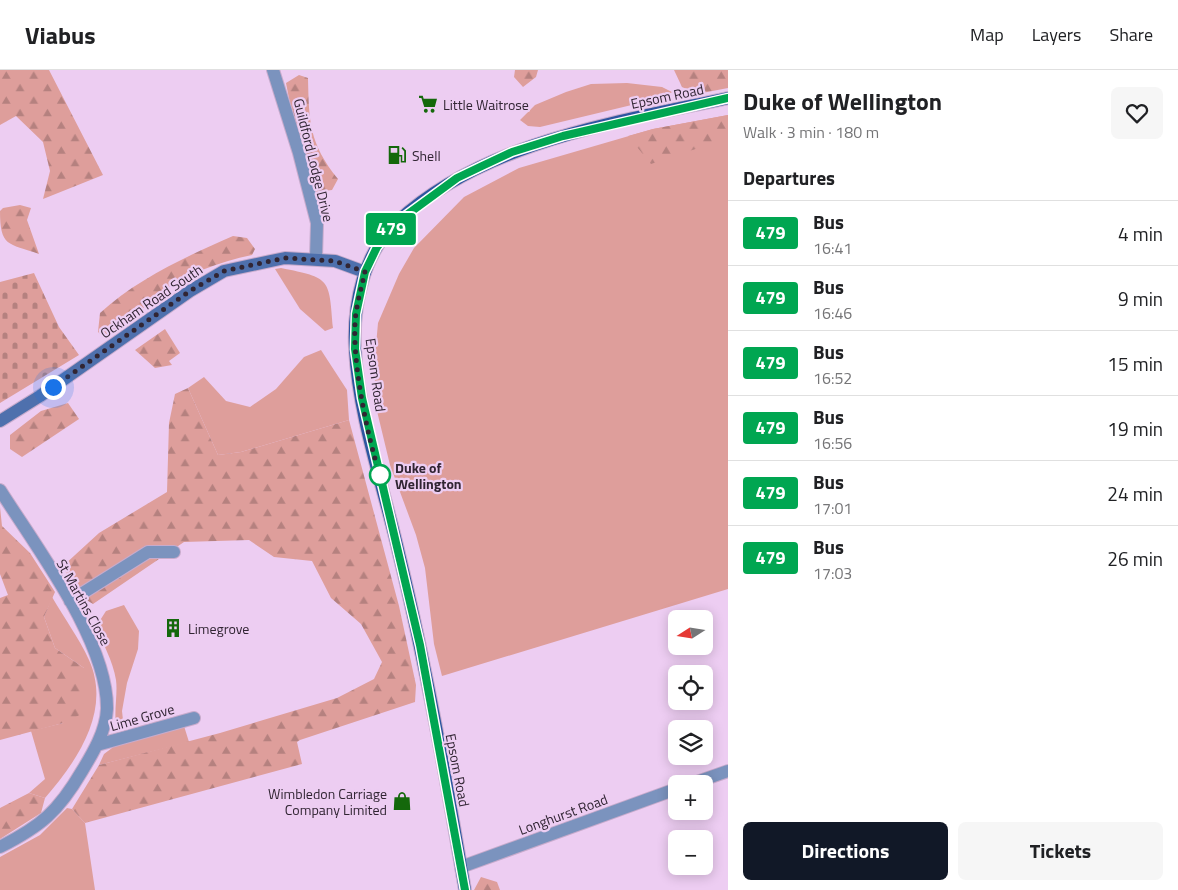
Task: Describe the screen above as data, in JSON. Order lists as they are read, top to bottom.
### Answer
{
  "streets": {
    "main road": ["Epsom Road", "Ockham Road South"],
    "street": [
      "Guildford Lodge Drive",
      "St Martins Close",
      "Lime Grove",
      "Longhurst Road"
    ]
  },
  "crossings": [
    ["Epsom Road", "Ockham Road South"],
    ["Epsom Road", "Longhurst Road"],
    ["Guildford Lodge Drive", "Ockham Road South"],
    ["St Martins Close", "Lime Grove"]
  ],
  "places": {
    "supermarket": ["Little Waitrose"],
    "fuel station": ["Shell"],
    "other": ["Duke of Wellington"],
    "building": ["Limegrove"],
    "shop": ["Wimbledon Carriage Company Limited"]
  },
  "lines": ["bus line 479"],
  "north": "left",
  "page": {
    "header": "Viabus",
    "nav": ["Map", "Layers", "Share"],
    "on_map": "479",
    "heading": [
      ["Duke of Wellington", "Walk · 3 min · 180 m"],
      "Departures"
    ],
    "list": [
      {
        "mark": "479",
        "name": "Bus",
        "note": "16:41",
        "value": "4 min"
      },
      {
        "mark": "479",
        "name": "Bus",
        "note": "16:46",
        "value": "9 min"
      },
      {
        "mark": "479",
        "name": "Bus",
        "note": "16:52",
        "value": "15 min"
      },
      {
        "mark": "479",
        "name": "Bus",
        "note": "16:56",
        "value": "19 min"
      },
      {
        "mark": "479",
        "name": "Bus",
        "note": "17:01",
        "value": "24 min"
      },
      {
        "mark": "479",
        "name": "Bus",
        "note": "17:03",
        "value": "26 min"
      }
    ],
    "map_buttons": ["+", "−"],
    "buttons": ["Directions", "Tickets"]
  }
}
